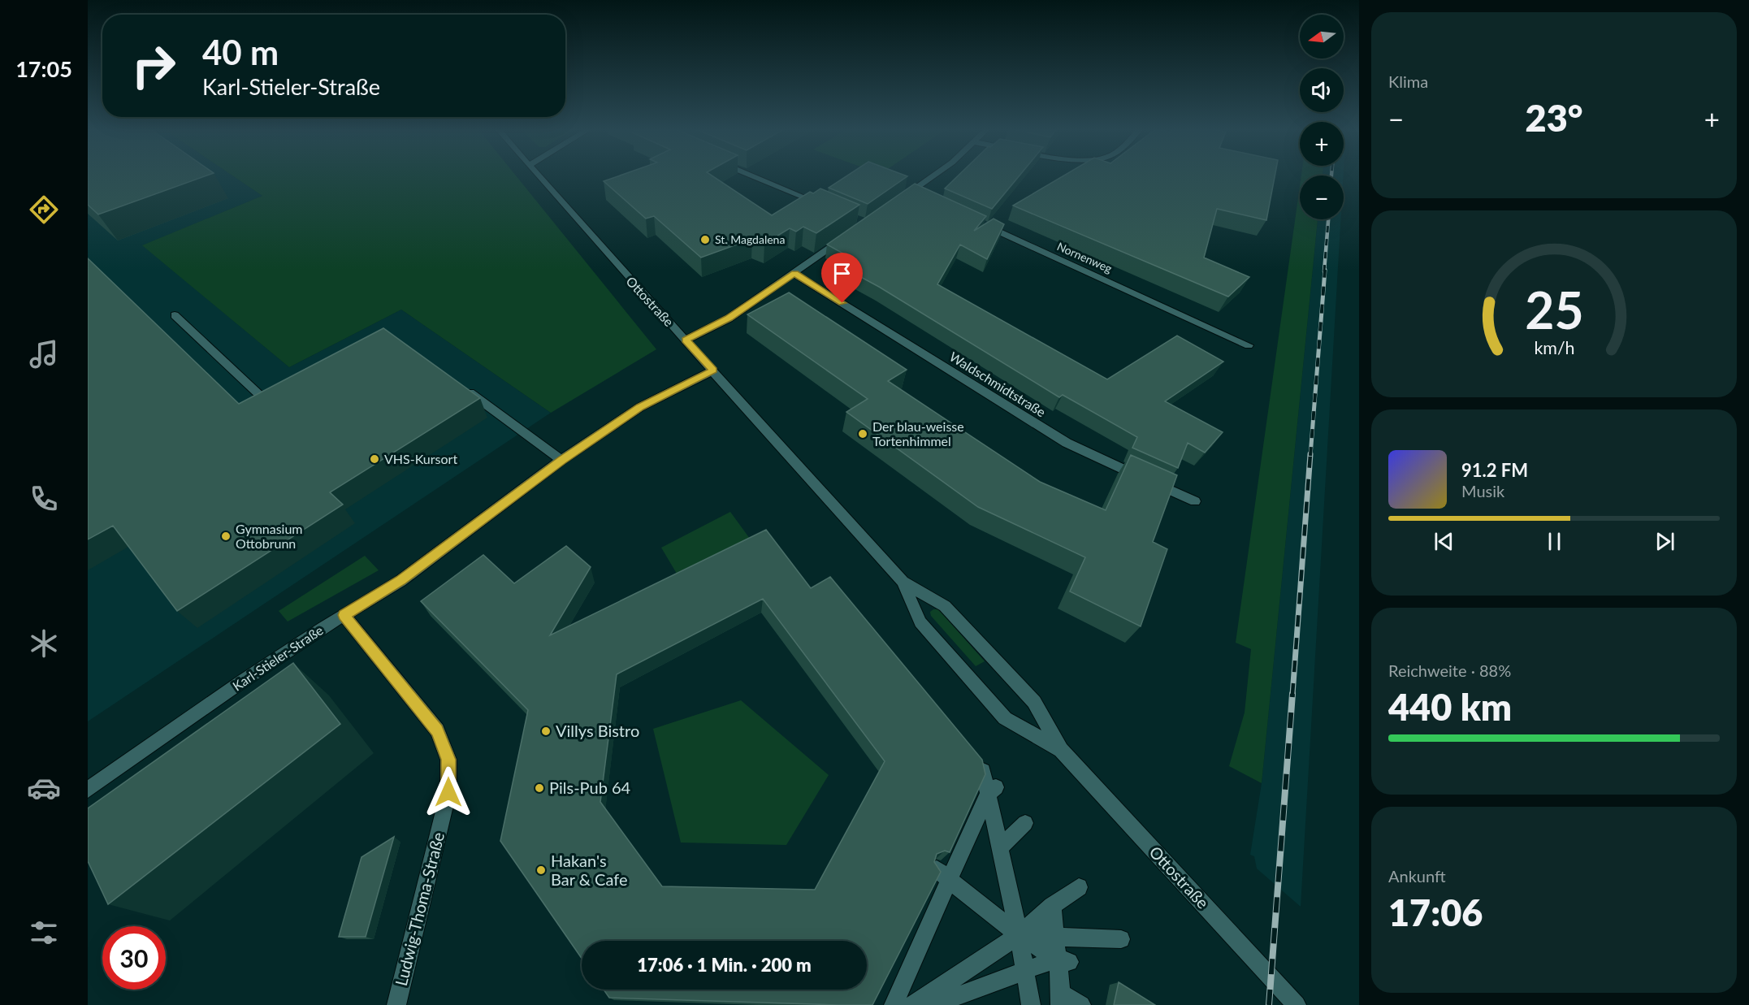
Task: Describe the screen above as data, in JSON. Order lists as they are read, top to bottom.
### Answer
{
  "streets": {
    "street": [
      "Nornenweg",
      "Ottostraße",
      "Waldschmidtstraße",
      "Karl-Stieler-Straße",
      "Ludwig-Thoma-Straße"
    ]
  },
  "crossings": [
    ["Ottostraße", "Karl-Stieler-Straße"],
    ["Karl-Stieler-Straße", "Ludwig-Thoma-Straße"]
  ],
  "places": [
    "St. Magdalena",
    "Der blau-weisse Tortenhimmel",
    "VHS-Kursort",
    "Gymnasium Ottobrunn",
    "Villys Bistro",
    "Pils-Pub 64",
    "Hakan's Bar & Cafe"
  ],
  "north": "left",
  "page": {
    "tabs": "17:05",
    "tile": [
      "Klima",
      ["Reichweite · 88%", "440 km"],
      ["Ankunft", "17:06"]
    ],
    "map_buttons": ["+", "−"],
    "turn": ["40 m", "Karl-Stieler-Straße"],
    "heat": ["−", "23°", "+"],
    "song": ["91.2 FM", "Musik"],
    "limit": "30",
    "trip": "17:06 · 1 Min. · 200 m",
    "gauge": ["25", "km/h"]
  }
}
